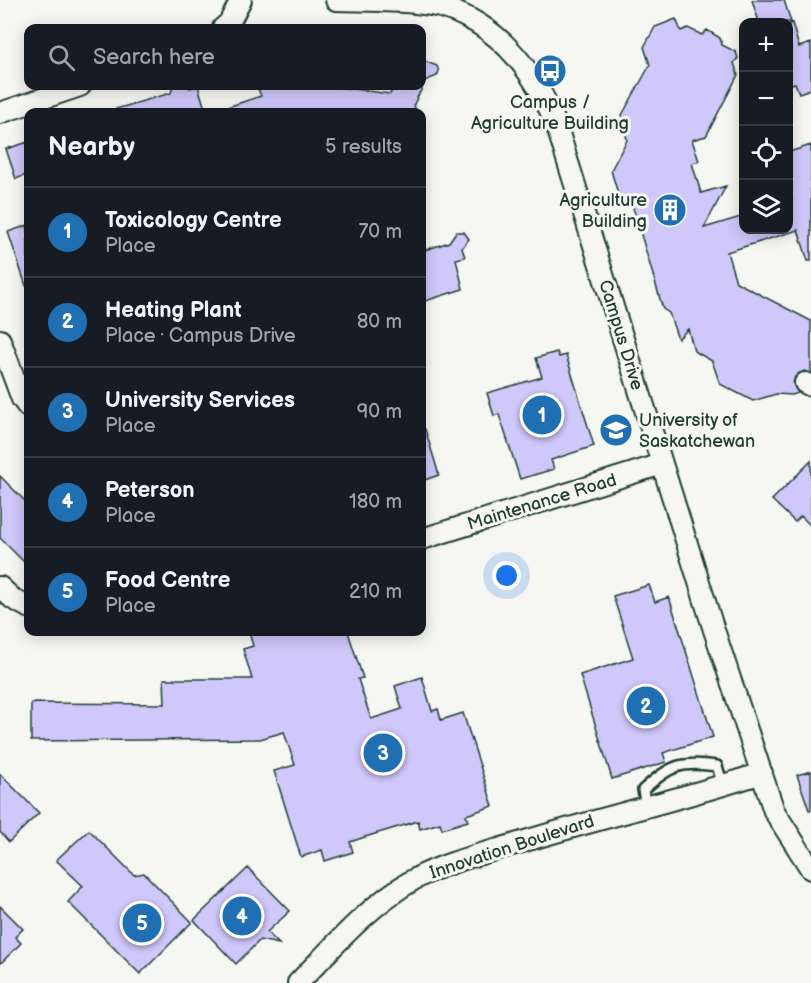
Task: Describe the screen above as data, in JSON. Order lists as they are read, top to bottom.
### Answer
{
  "streets": {
    "street": ["Campus Drive", "Maintenance Road", "Innovation Boulevard"]
  },
  "crossings": [
    ["Campus Drive", "Maintenance Road"],
    ["Campus Drive", "Innovation Boulevard"]
  ],
  "places": {
    "bus stop": ["Campus / Agriculture Building"],
    "building": ["Agriculture Building"],
    "school or university": ["University of Saskatchewan"]
  },
  "page": {
    "map_buttons": ["+", "−"],
    "search": "Search here",
    "heading": ["Nearby", "5 results"],
    "list": [
      {
        "mark": "1",
        "name": "Toxicology Centre",
        "note": "Place",
        "value": "70 m"
      },
      {
        "mark": "2",
        "name": "Heating Plant",
        "note": "Place · Campus Drive",
        "value": "80 m"
      },
      {
        "mark": "3",
        "name": "University Services",
        "note": "Place",
        "value": "90 m"
      },
      {
        "mark": "4",
        "name": "Peterson",
        "note": "Place",
        "value": "180 m"
      },
      {
        "mark": "5",
        "name": "Food Centre",
        "note": "Place",
        "value": "210 m"
      }
    ],
    "pins": [
      "1",
      "2",
      "3",
      "4",
      "5"
    ]
  }
}
